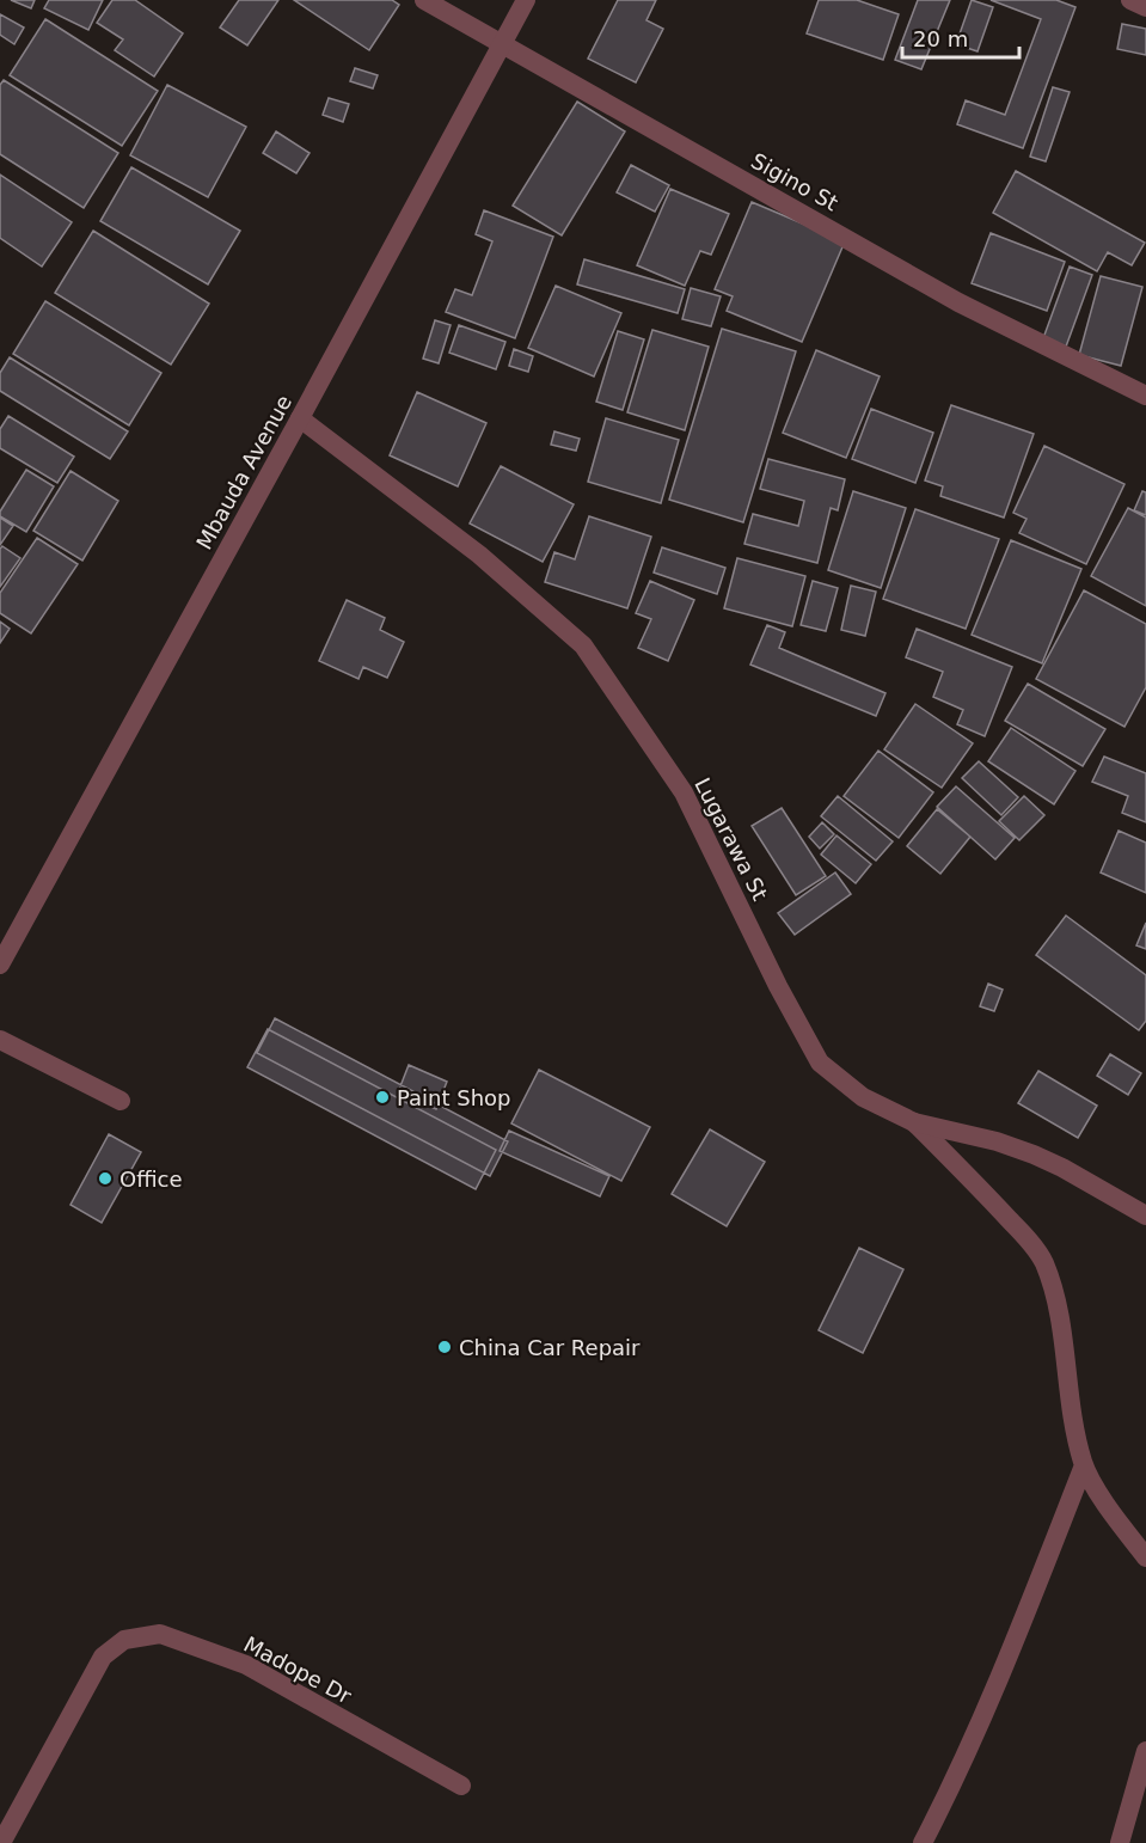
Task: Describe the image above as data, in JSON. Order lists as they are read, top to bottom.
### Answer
{
  "streets": {
    "street": [
      "Sigino St",
      "Mbauda Avenue",
      "Lugarawa St",
      "Madope Dr"
    ]
  },
  "crossings": [
    ["Sigino St", "Mbauda Avenue"],
    ["Mbauda Avenue", "Lugarawa St"]
  ],
  "places": ["Paint Shop", "Office", "China Car Repair"],
  "scale_bar": "20 m"
}
